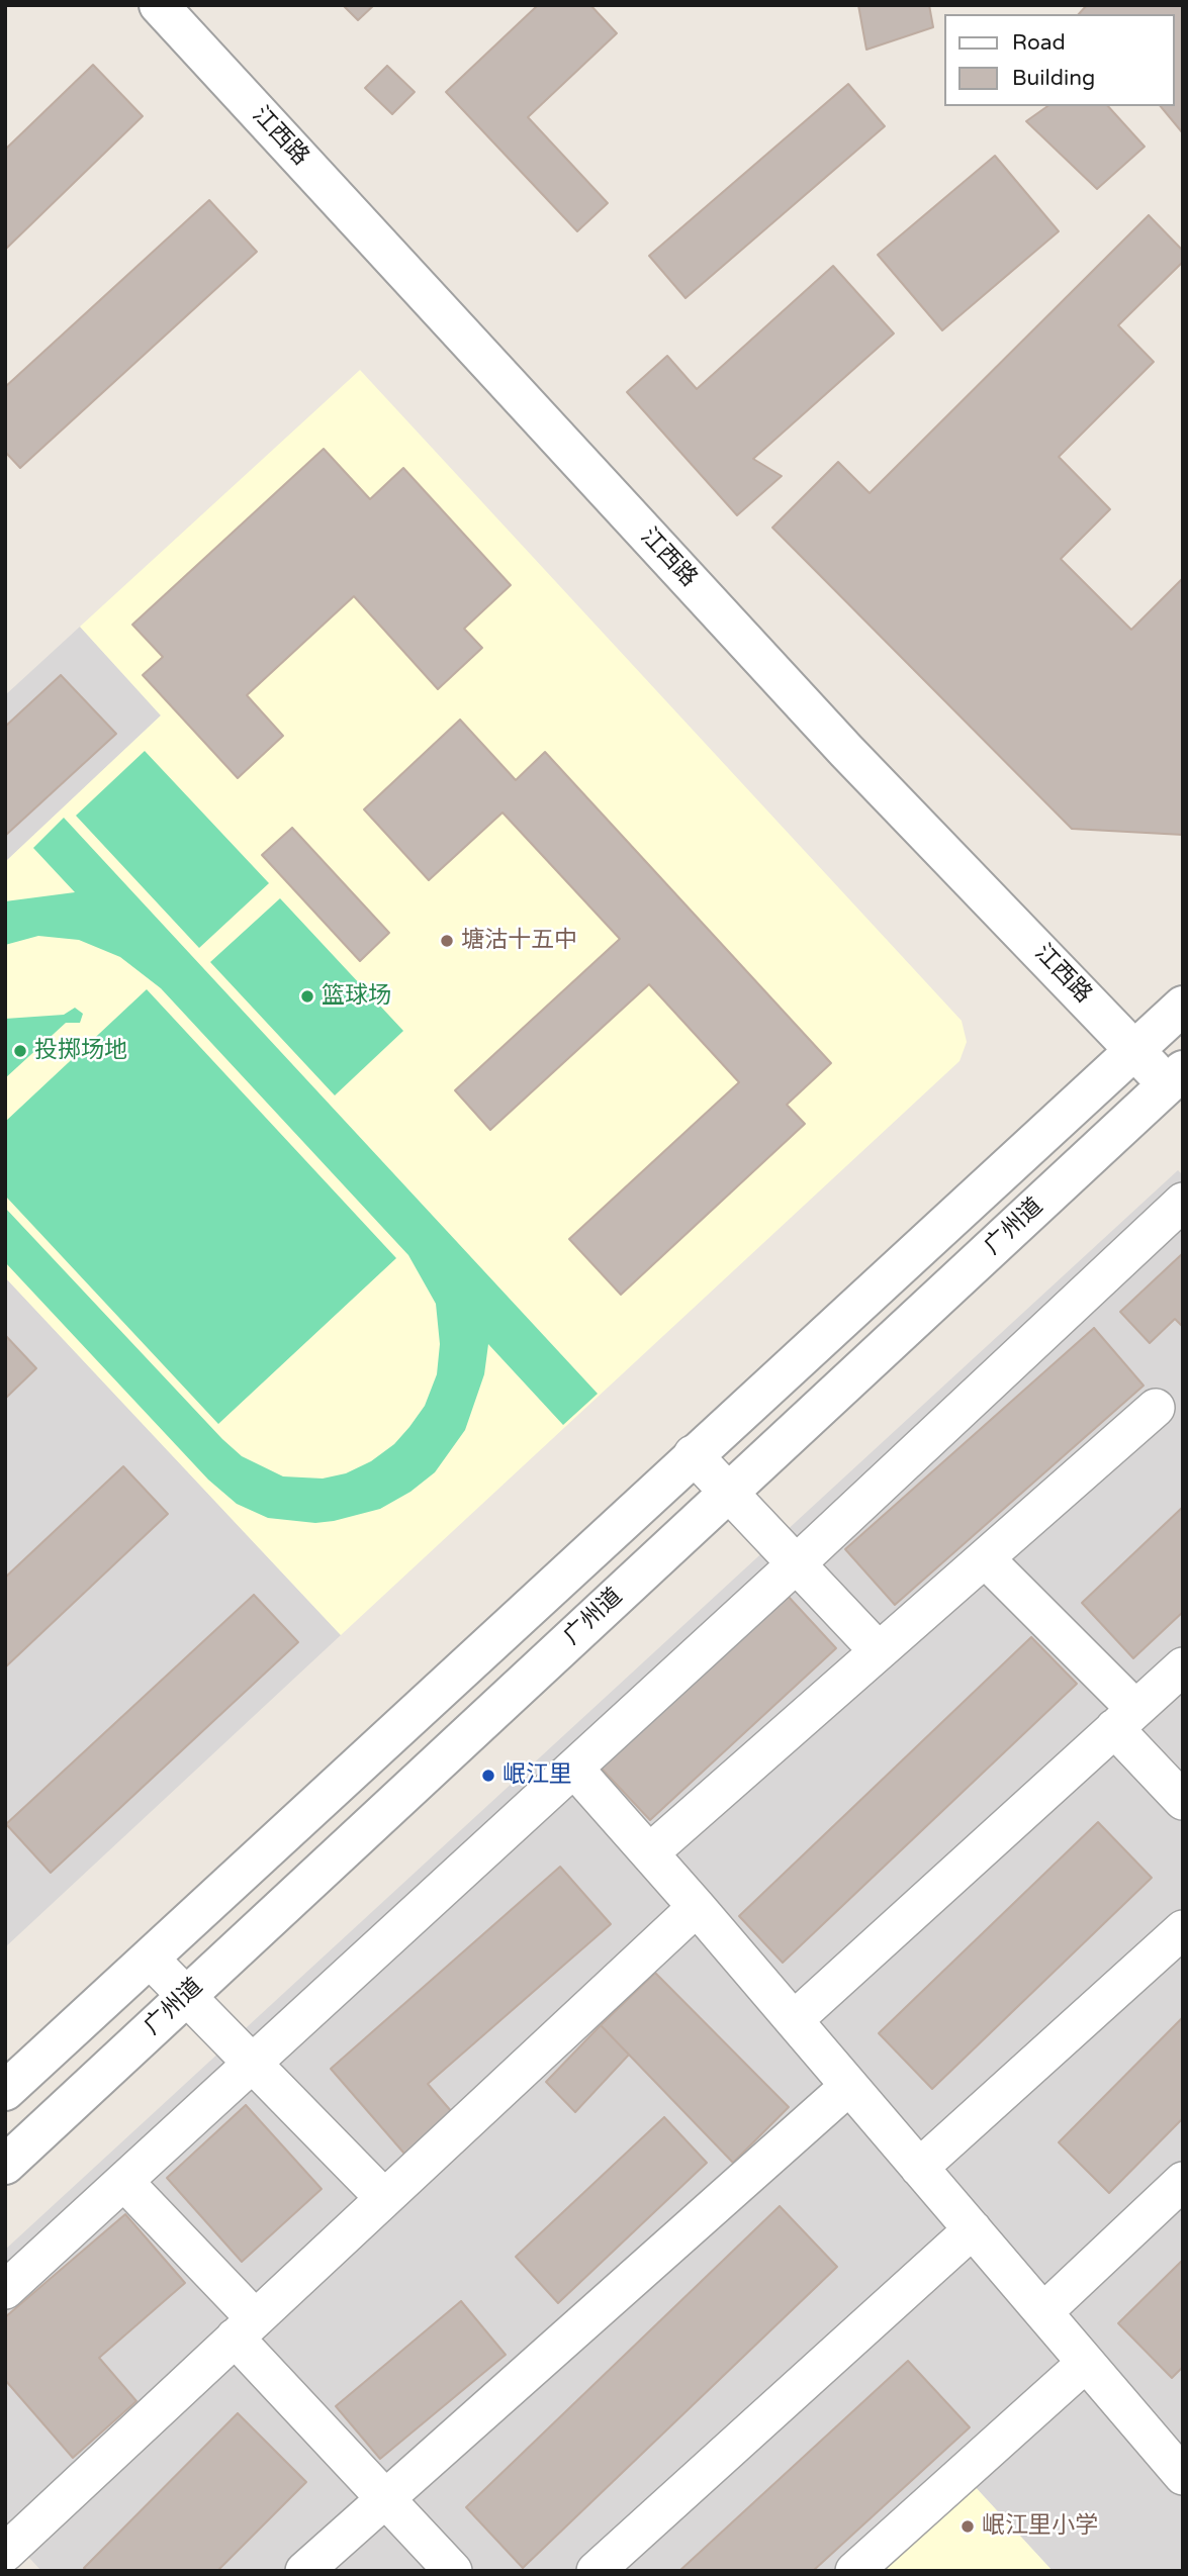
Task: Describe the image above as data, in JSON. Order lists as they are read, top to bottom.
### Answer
{
  "streets": {
    "street": ["江西路", "广州道"]
  },
  "crossings": [
    ["江西路", "广州道"]
  ],
  "places": [
    "塘沽十五中",
    "篮球场",
    "投掷场地",
    "岷江里",
    "岷江里小学"
  ],
  "legend": ["Road", "Building"]
}
